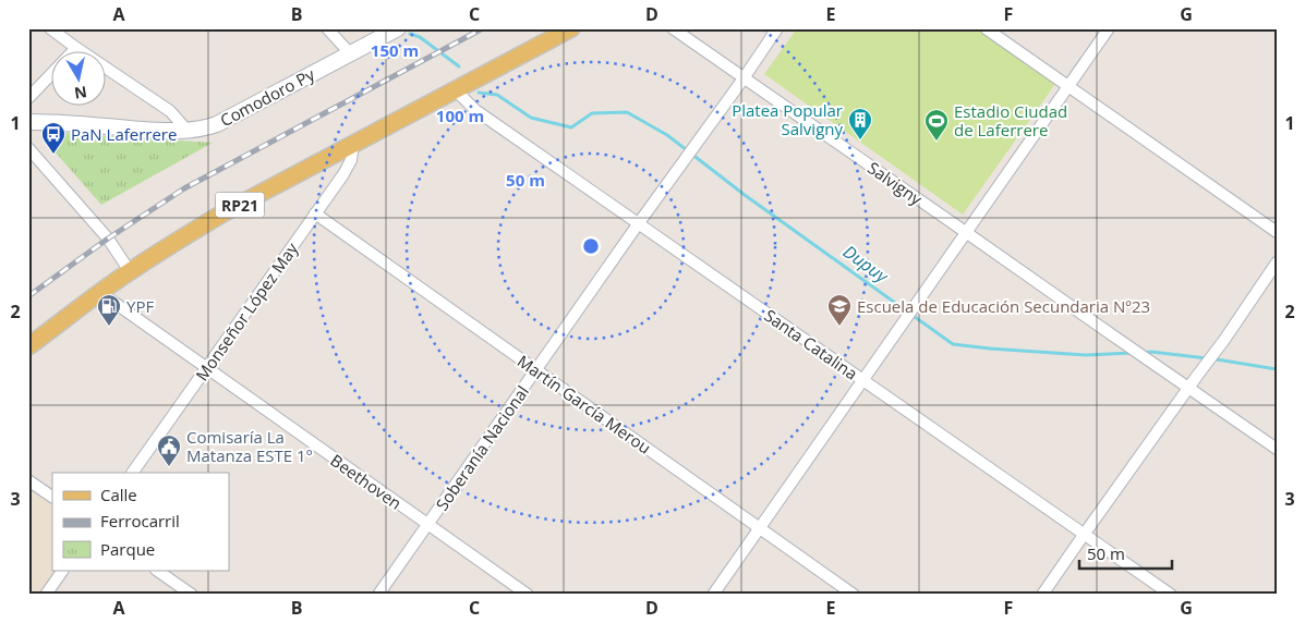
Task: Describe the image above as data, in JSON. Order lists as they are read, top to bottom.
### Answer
{
  "streets": {
    "main road": ["Comodoro Py", "RP21"],
    "street": [
      "Salvigny",
      "Monseñor López May",
      "Santa Catalina",
      "Martín García Merou",
      "Soberanía Nacional",
      "Beethoven"
    ]
  },
  "crossings": [
    ["Salvigny", "Soberanía Nacional"],
    ["RP21", "Monseñor López May"],
    ["RP21", "Santa Catalina"],
    ["RP21", "Beethoven"],
    ["Monseñor López May", "Martín García Merou"],
    ["Monseñor López May", "Beethoven"],
    ["Santa Catalina", "Soberanía Nacional"],
    ["Martín García Merou", "Soberanía Nacional"],
    ["Soberanía Nacional", "Beethoven"]
  ],
  "water": ["Dupuy"],
  "places": {
    "building": ["Platea Popular Salvigny"],
    "sports": ["Estadio Ciudad de Laferrere"],
    "bus stop": ["PaN Laferrere"],
    "fuel station": ["YPF"],
    "school or university": ["Escuela de Educación Secundaria Nº23"],
    "public building": ["Comisaría La Matanza ESTE 1°"]
  },
  "legend": ["Calle", "Ferrocarril", "Parque"],
  "scale_bar": "50 m",
  "north": "bottom",
  "grid": {
    "columns": [
      "A",
      "B",
      "C",
      "D",
      "E",
      "F",
      "G"
    ],
    "rows": ["1", "2", "3"]
  },
  "rings": ["150 m", "100 m", "50 m"]
}
